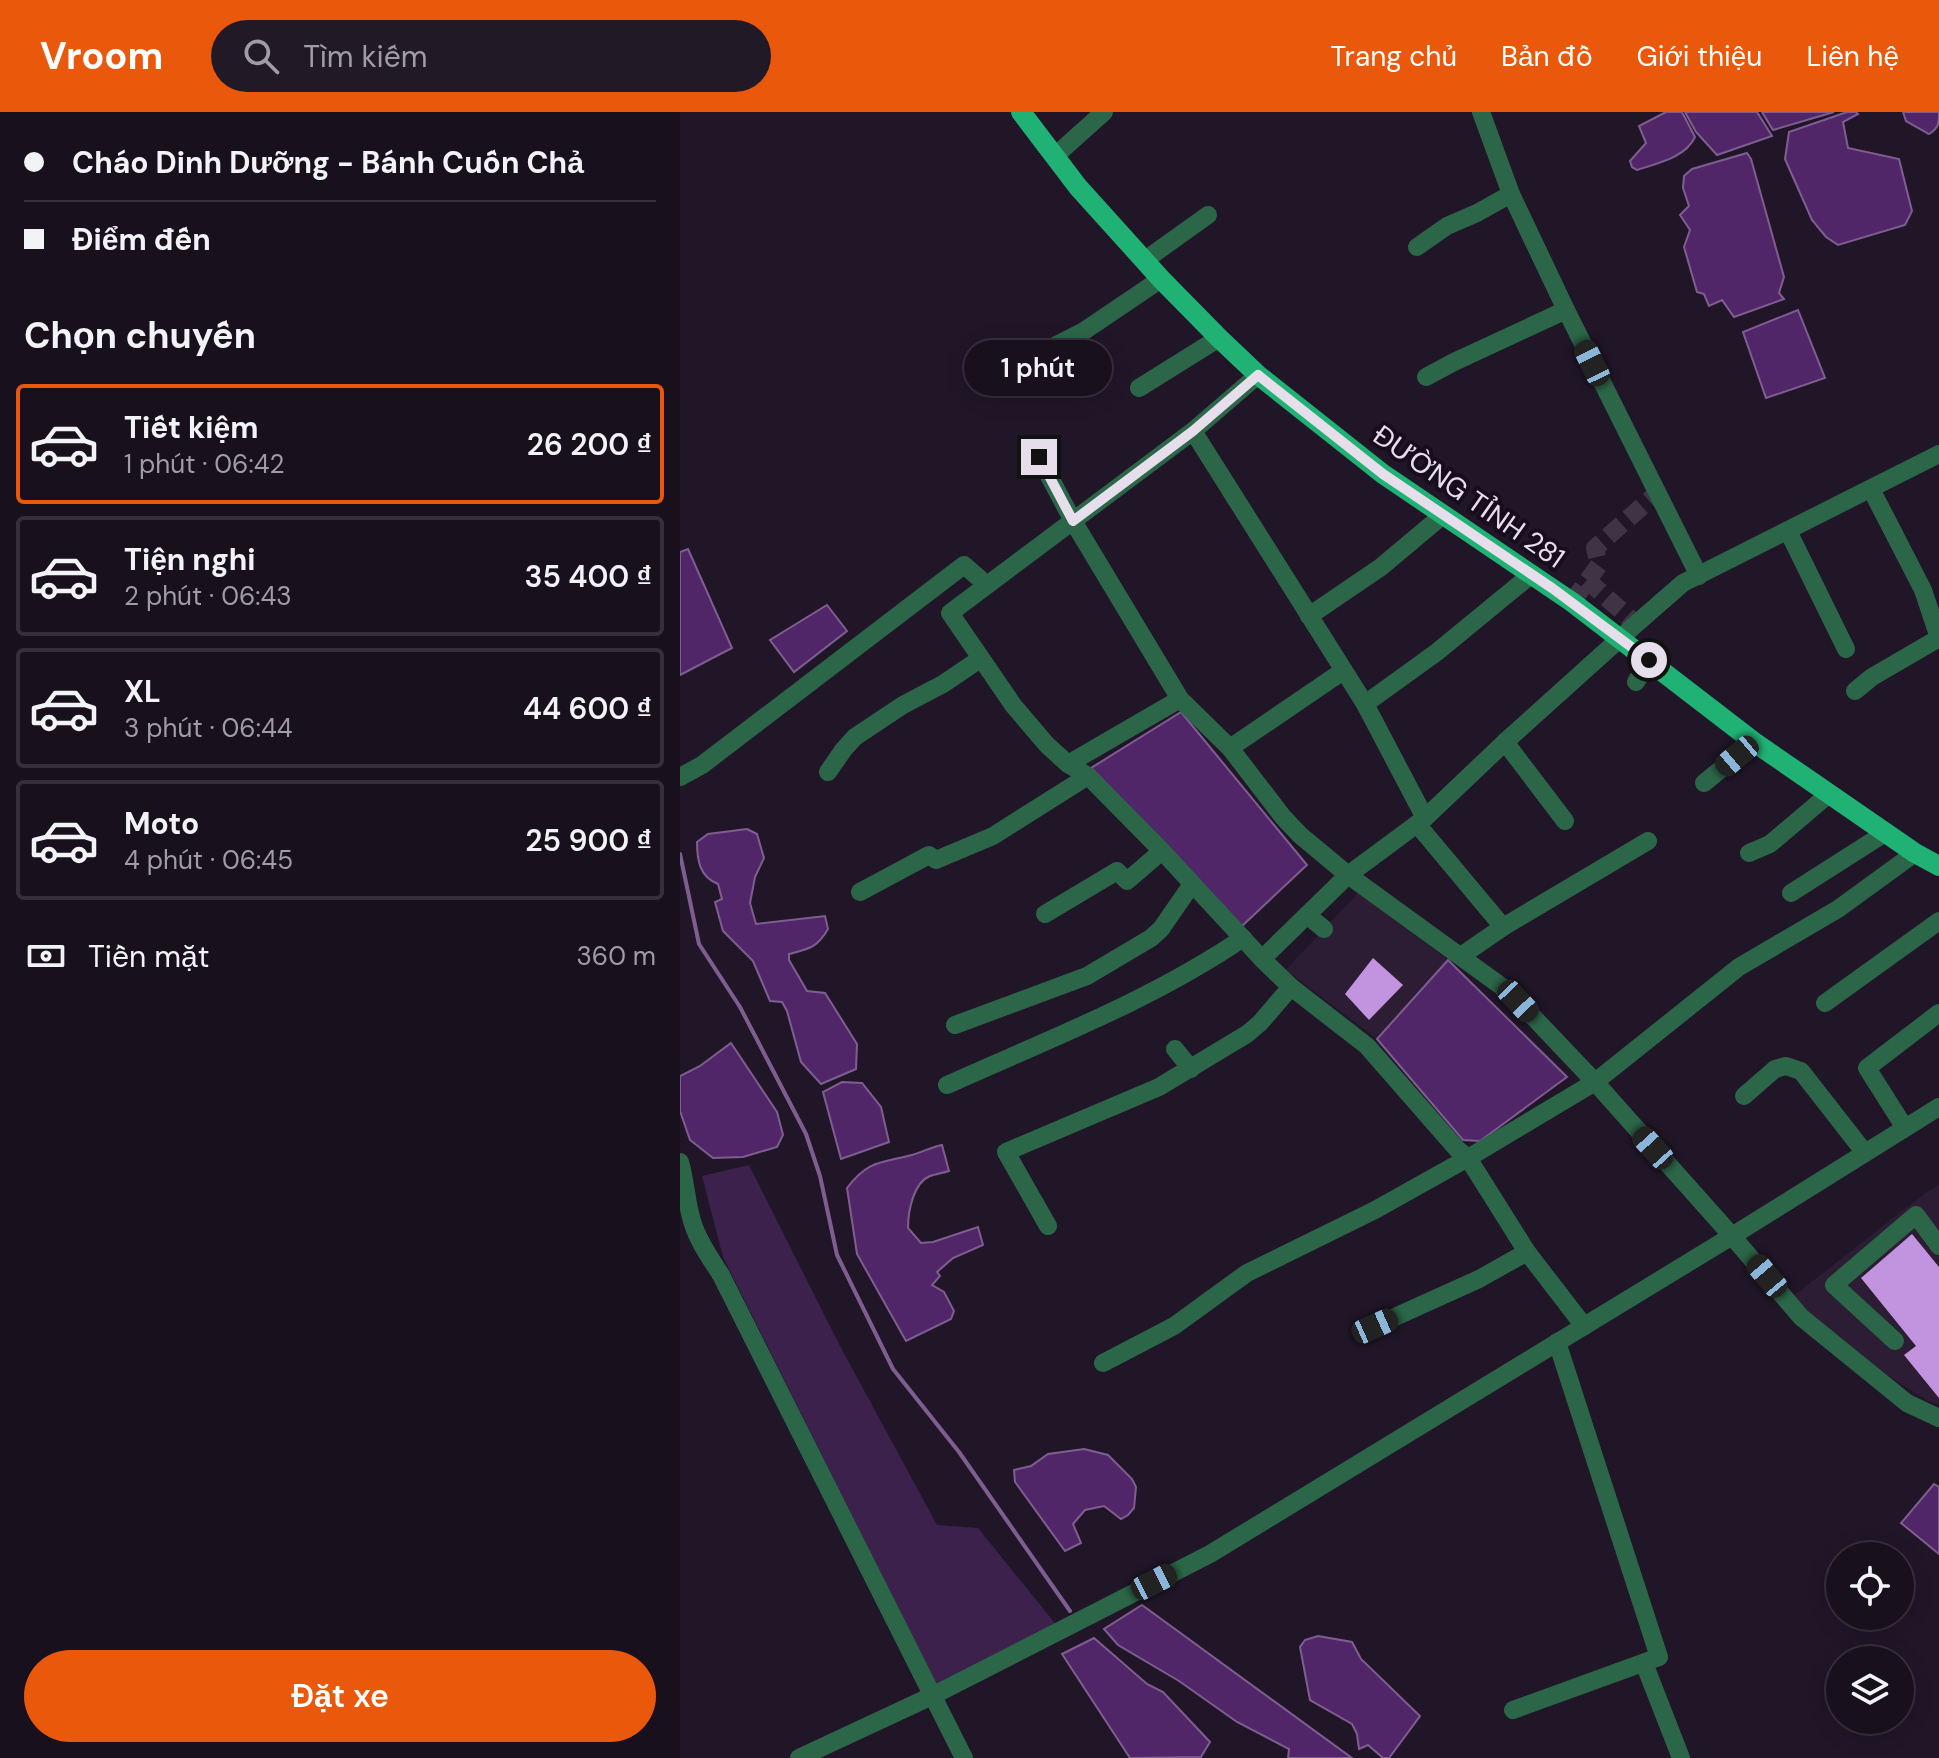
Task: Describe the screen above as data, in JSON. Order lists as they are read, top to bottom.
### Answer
{
  "streets": {
    "main road": ["ĐƯỜNG TỈNH 281"]
  },
  "page": {
    "header": "Vroom",
    "search": "Tìm kiếm",
    "nav": [
      "Trang chủ",
      "Bản đồ",
      "Giới thiệu",
      "Liên hệ"
    ],
    "banner": ["Cháo Dinh Dưỡng - Bánh Cuốn Chả", "Điểm đến"],
    "heading": "Chọn chuyến",
    "bubble": "1 phút",
    "list": [
      {
        "name": "Tiết kiệm",
        "note": "1 phút · 06:42",
        "value": "26 200 ₫"
      },
      {
        "name": "Tiện nghi",
        "note": "2 phút · 06:43",
        "value": "35 400 ₫"
      },
      {
        "name": "XL",
        "note": "3 phút · 06:44",
        "value": "44 600 ₫"
      },
      {
        "name": "Moto",
        "note": "4 phút · 06:45",
        "value": "25 900 ₫"
      }
    ],
    "pay": ["Tiền mặt", "360 m"],
    "buttons": "Đặt xe"
  }
}
